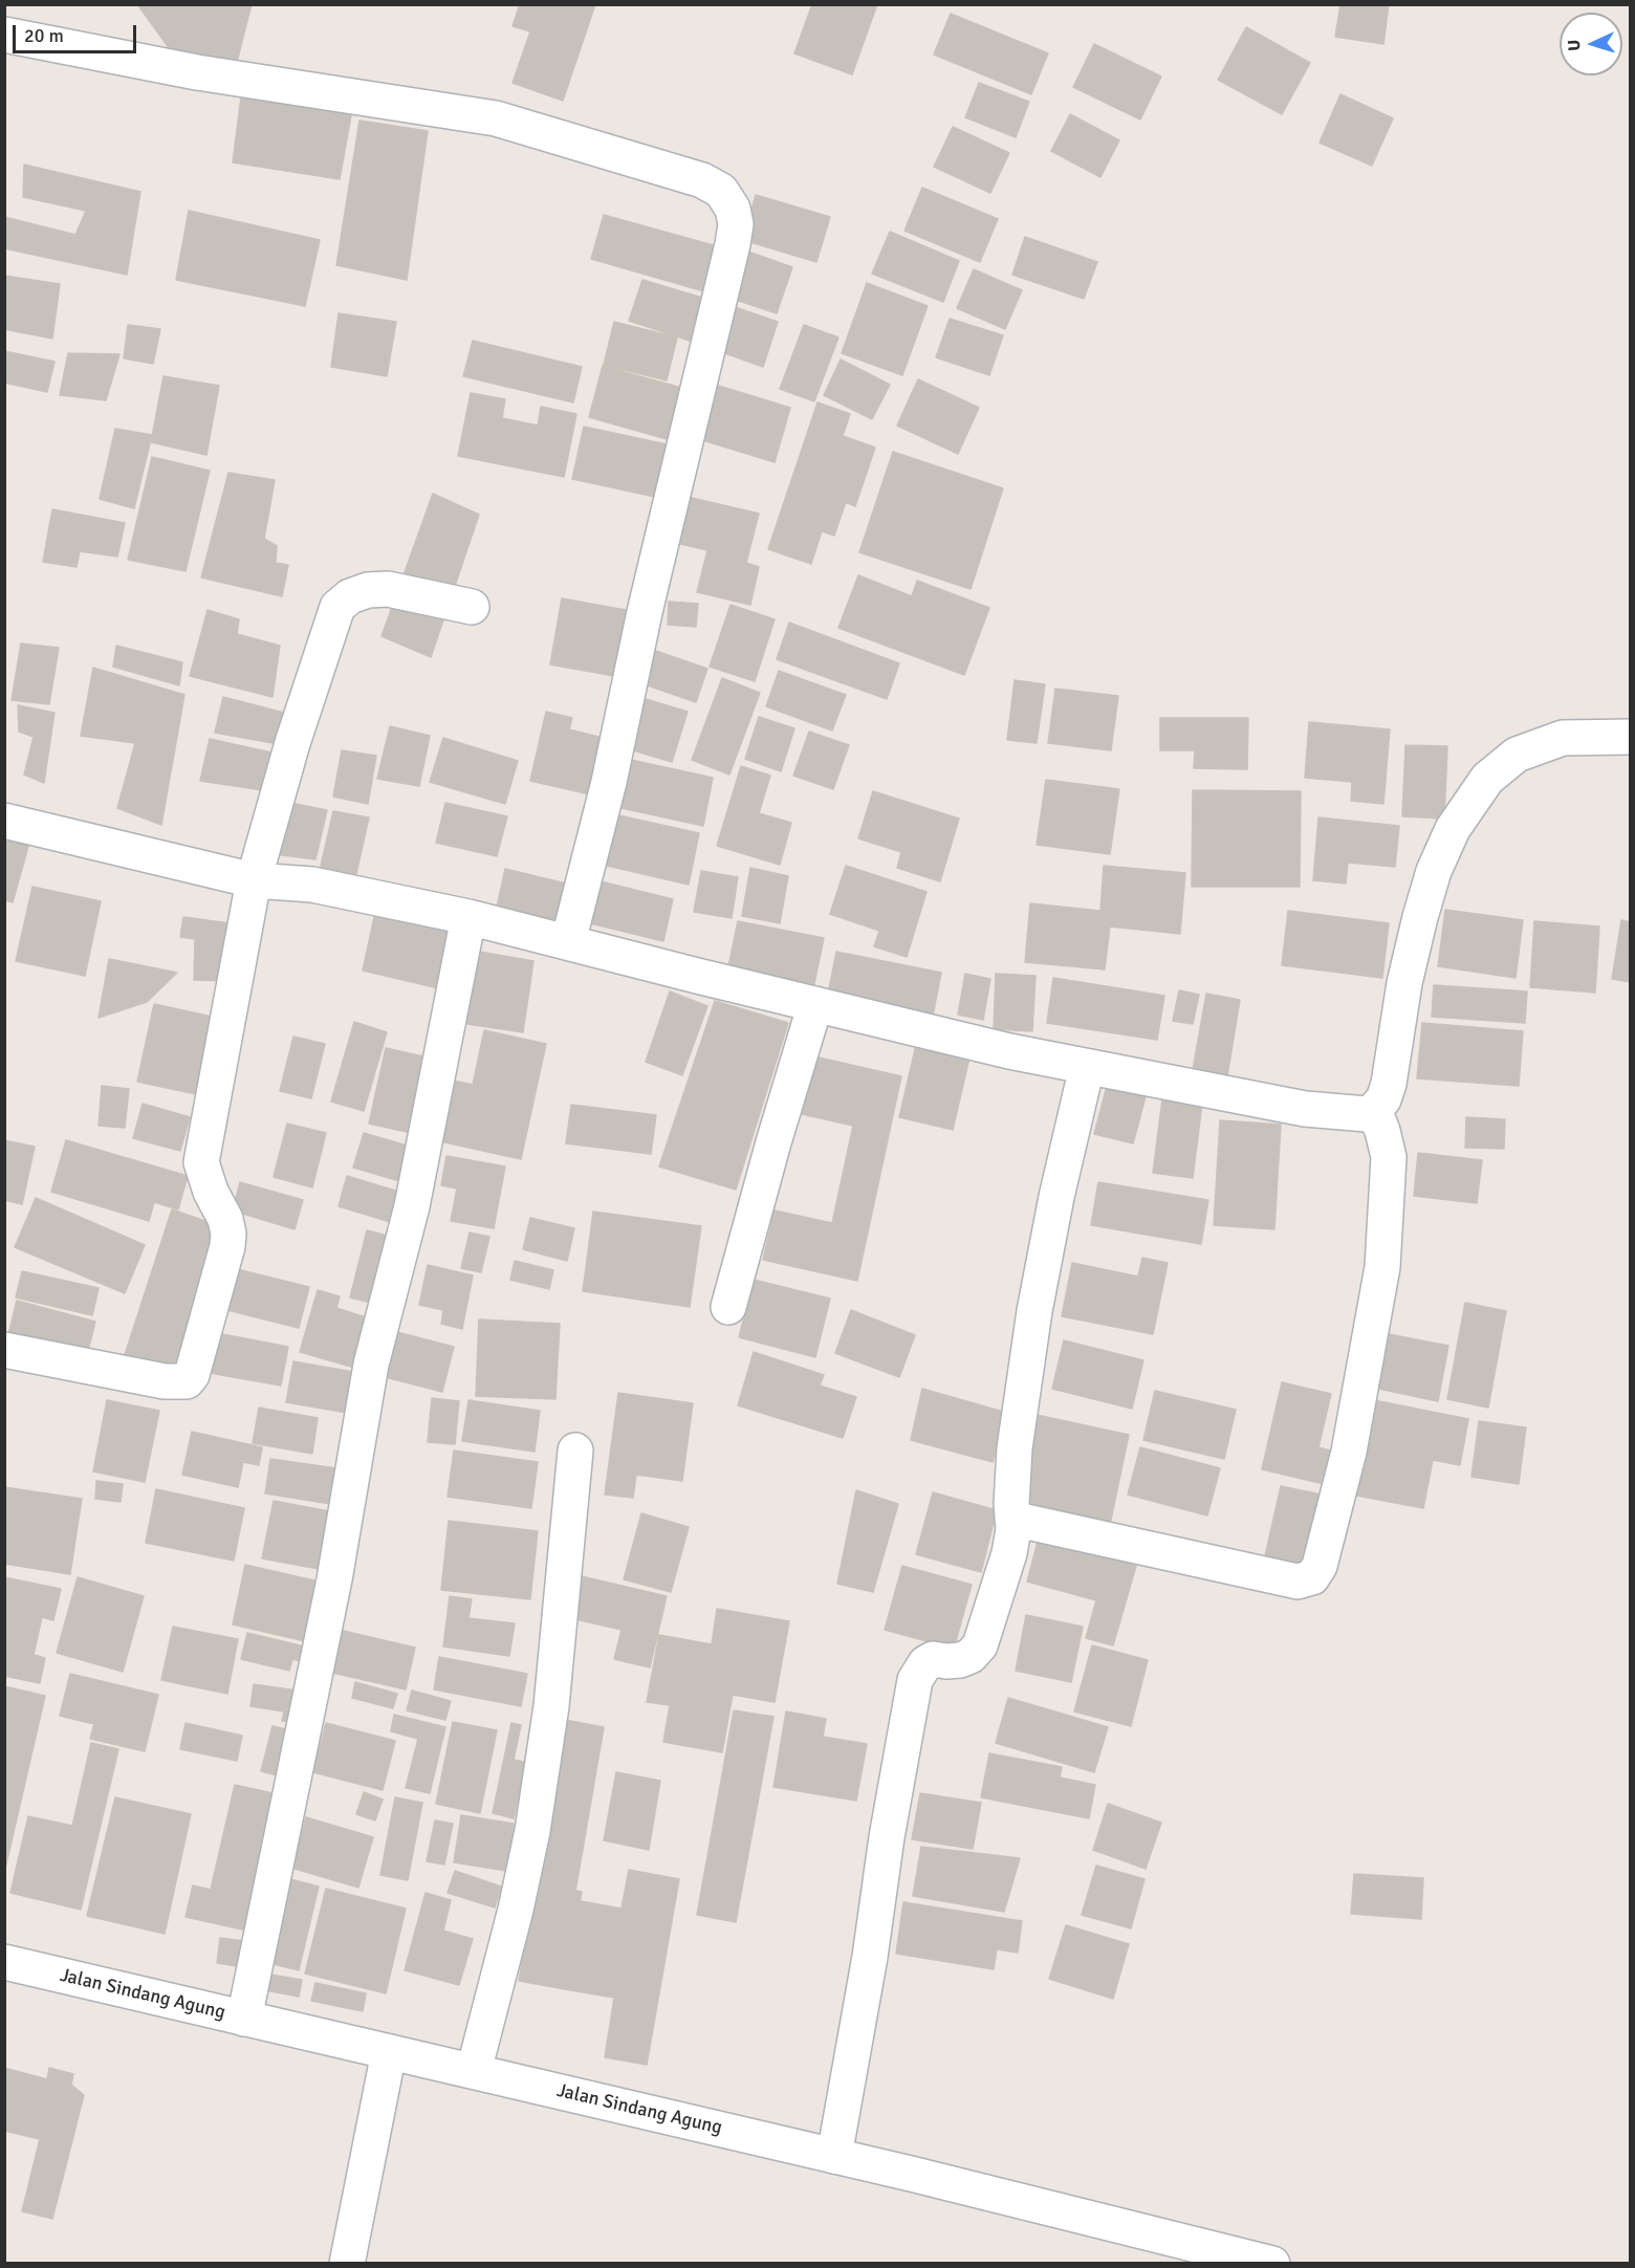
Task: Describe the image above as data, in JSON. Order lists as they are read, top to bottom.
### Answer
{
  "streets": {
    "street": ["Jalan Sindang Agung"]
  },
  "scale_bar": "20 m",
  "north": "left"
}
